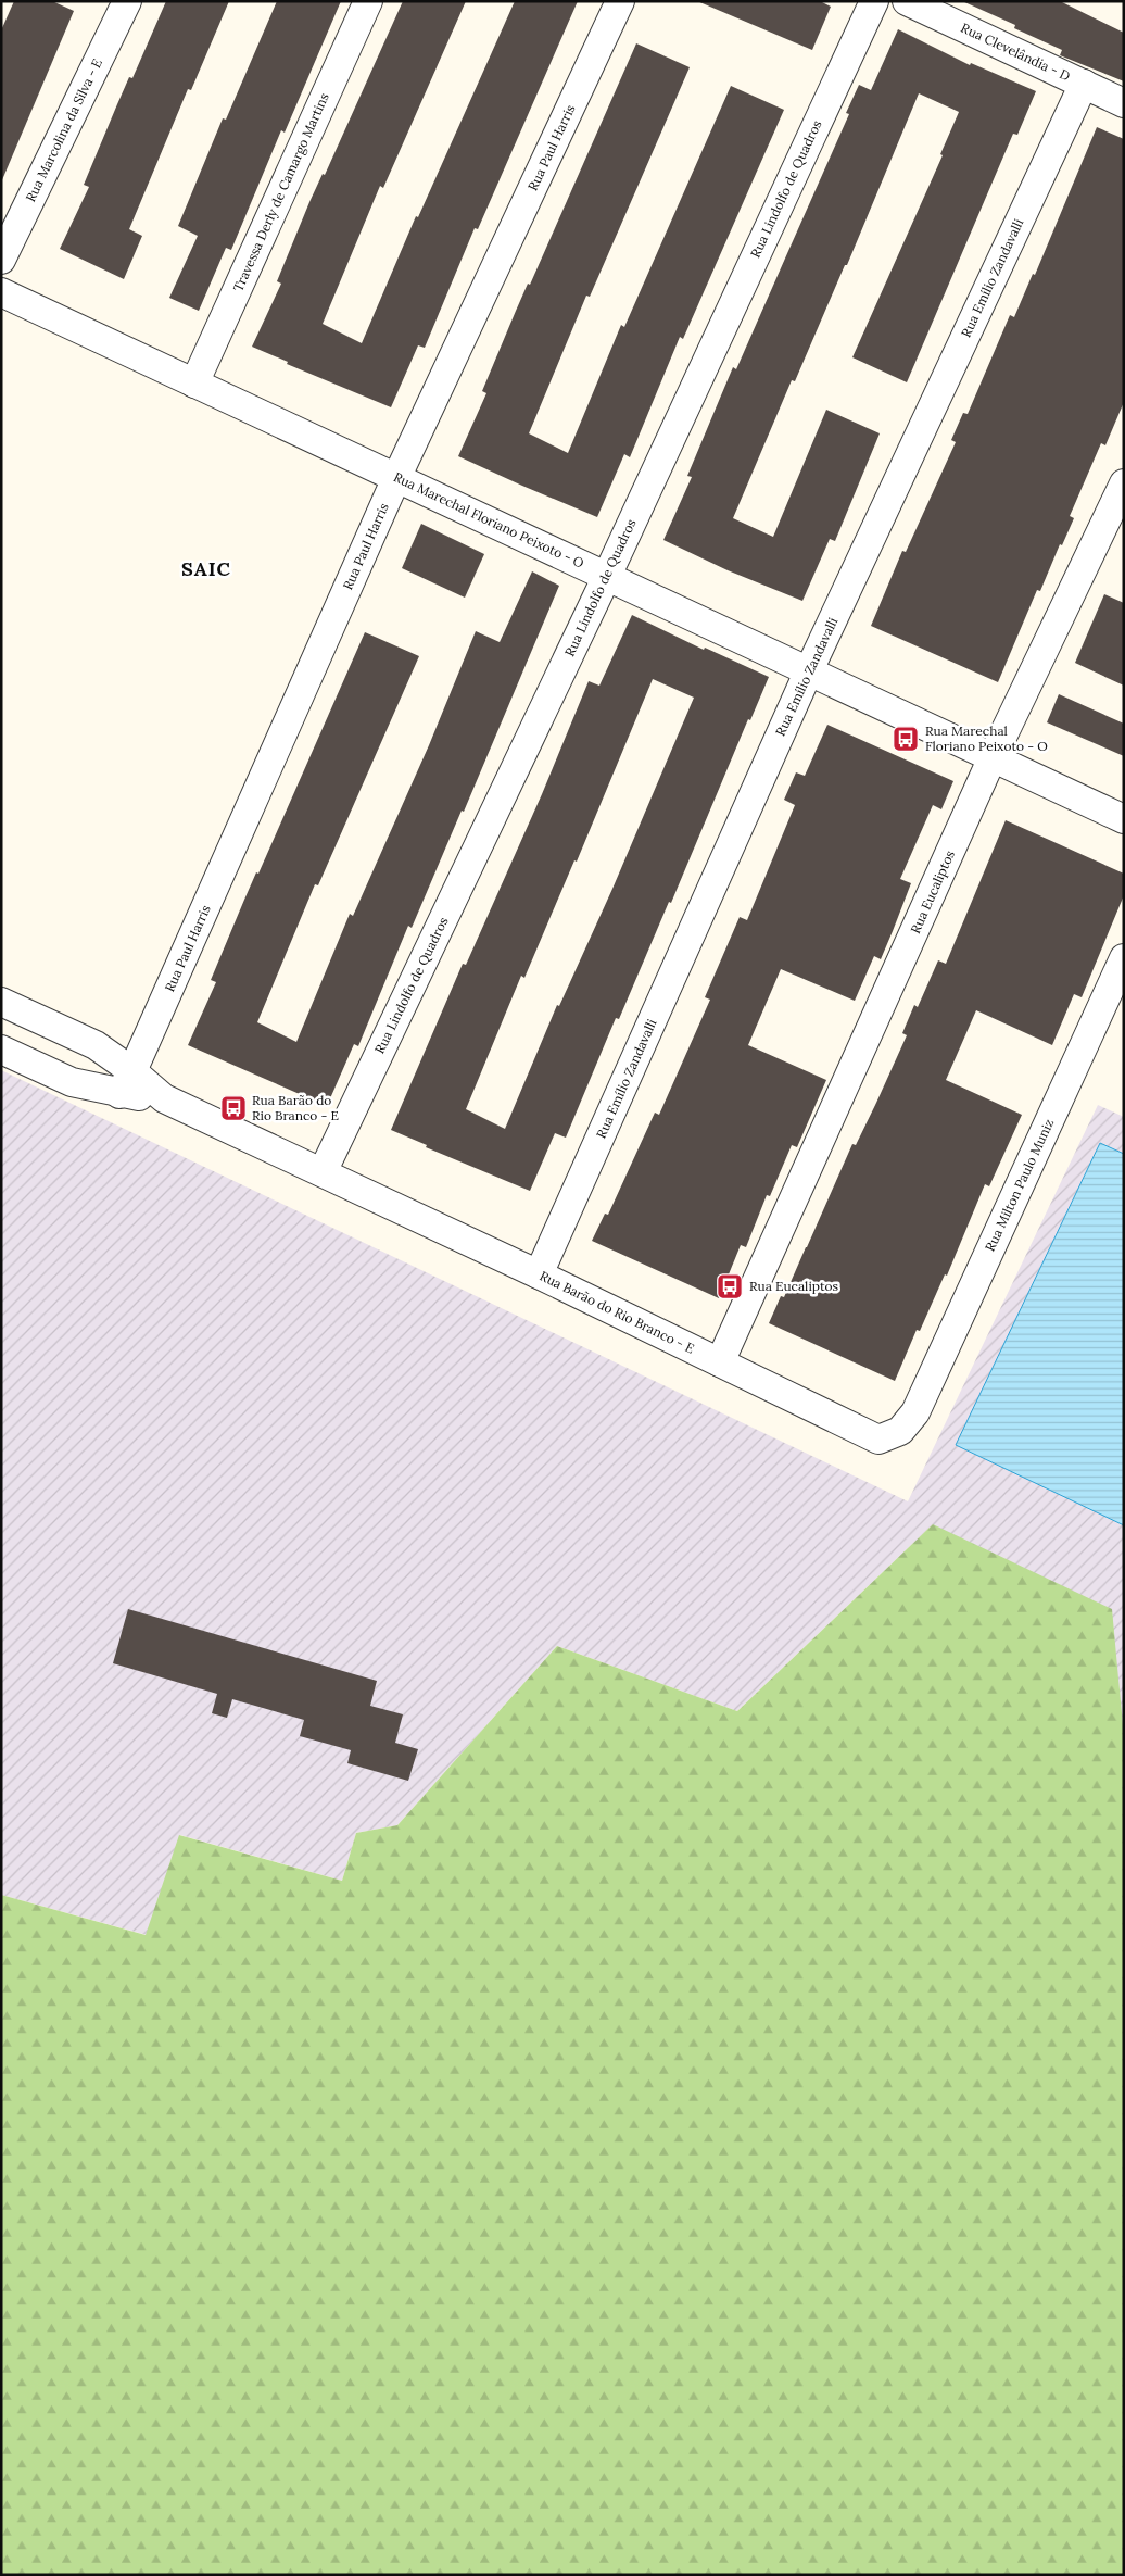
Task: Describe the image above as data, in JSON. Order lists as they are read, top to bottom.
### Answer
{
  "streets": {
    "street": [
      "Rua Clevelândia - D",
      "Rua Marcolina da Silva - E",
      "Rua Paul Harris",
      "Rua Lindolfo de Quadros",
      "Travessa Derly de Camargo Martins",
      "Rua Emílio Zandavalli",
      "Rua Marechal Floriano Peixoto - O",
      "Rua Eucaliptos",
      "Rua Milton Paulo Muniz",
      "Rua Barão do Rio Branco - E"
    ]
  },
  "crossings": [
    ["Rua Clevelândia - D", "Rua Emílio Zandavalli"],
    ["Rua Paul Harris", "Rua Marechal Floriano Peixoto - O"],
    ["Rua Paul Harris", "Rua Barão do Rio Branco - E"],
    ["Rua Lindolfo de Quadros", "Rua Marechal Floriano Peixoto - O"],
    ["Rua Lindolfo de Quadros", "Rua Barão do Rio Branco - E"],
    ["Travessa Derly de Camargo Martins", "Rua Marechal Floriano Peixoto - O"],
    ["Rua Emílio Zandavalli", "Rua Marechal Floriano Peixoto - O"],
    ["Rua Emílio Zandavalli", "Rua Barão do Rio Branco - E"],
    ["Rua Marechal Floriano Peixoto - O", "Rua Eucaliptos"],
    ["Rua Eucaliptos", "Rua Barão do Rio Branco - E"],
    ["Rua Milton Paulo Muniz", "Rua Barão do Rio Branco - E"]
  ],
  "districts": ["SAIC"],
  "places": {
    "bus stop": ["Rua Marechal Floriano Peixoto - O", "Rua Barão do Rio Branco - E", "Rua Eucaliptos"]
  }
}
